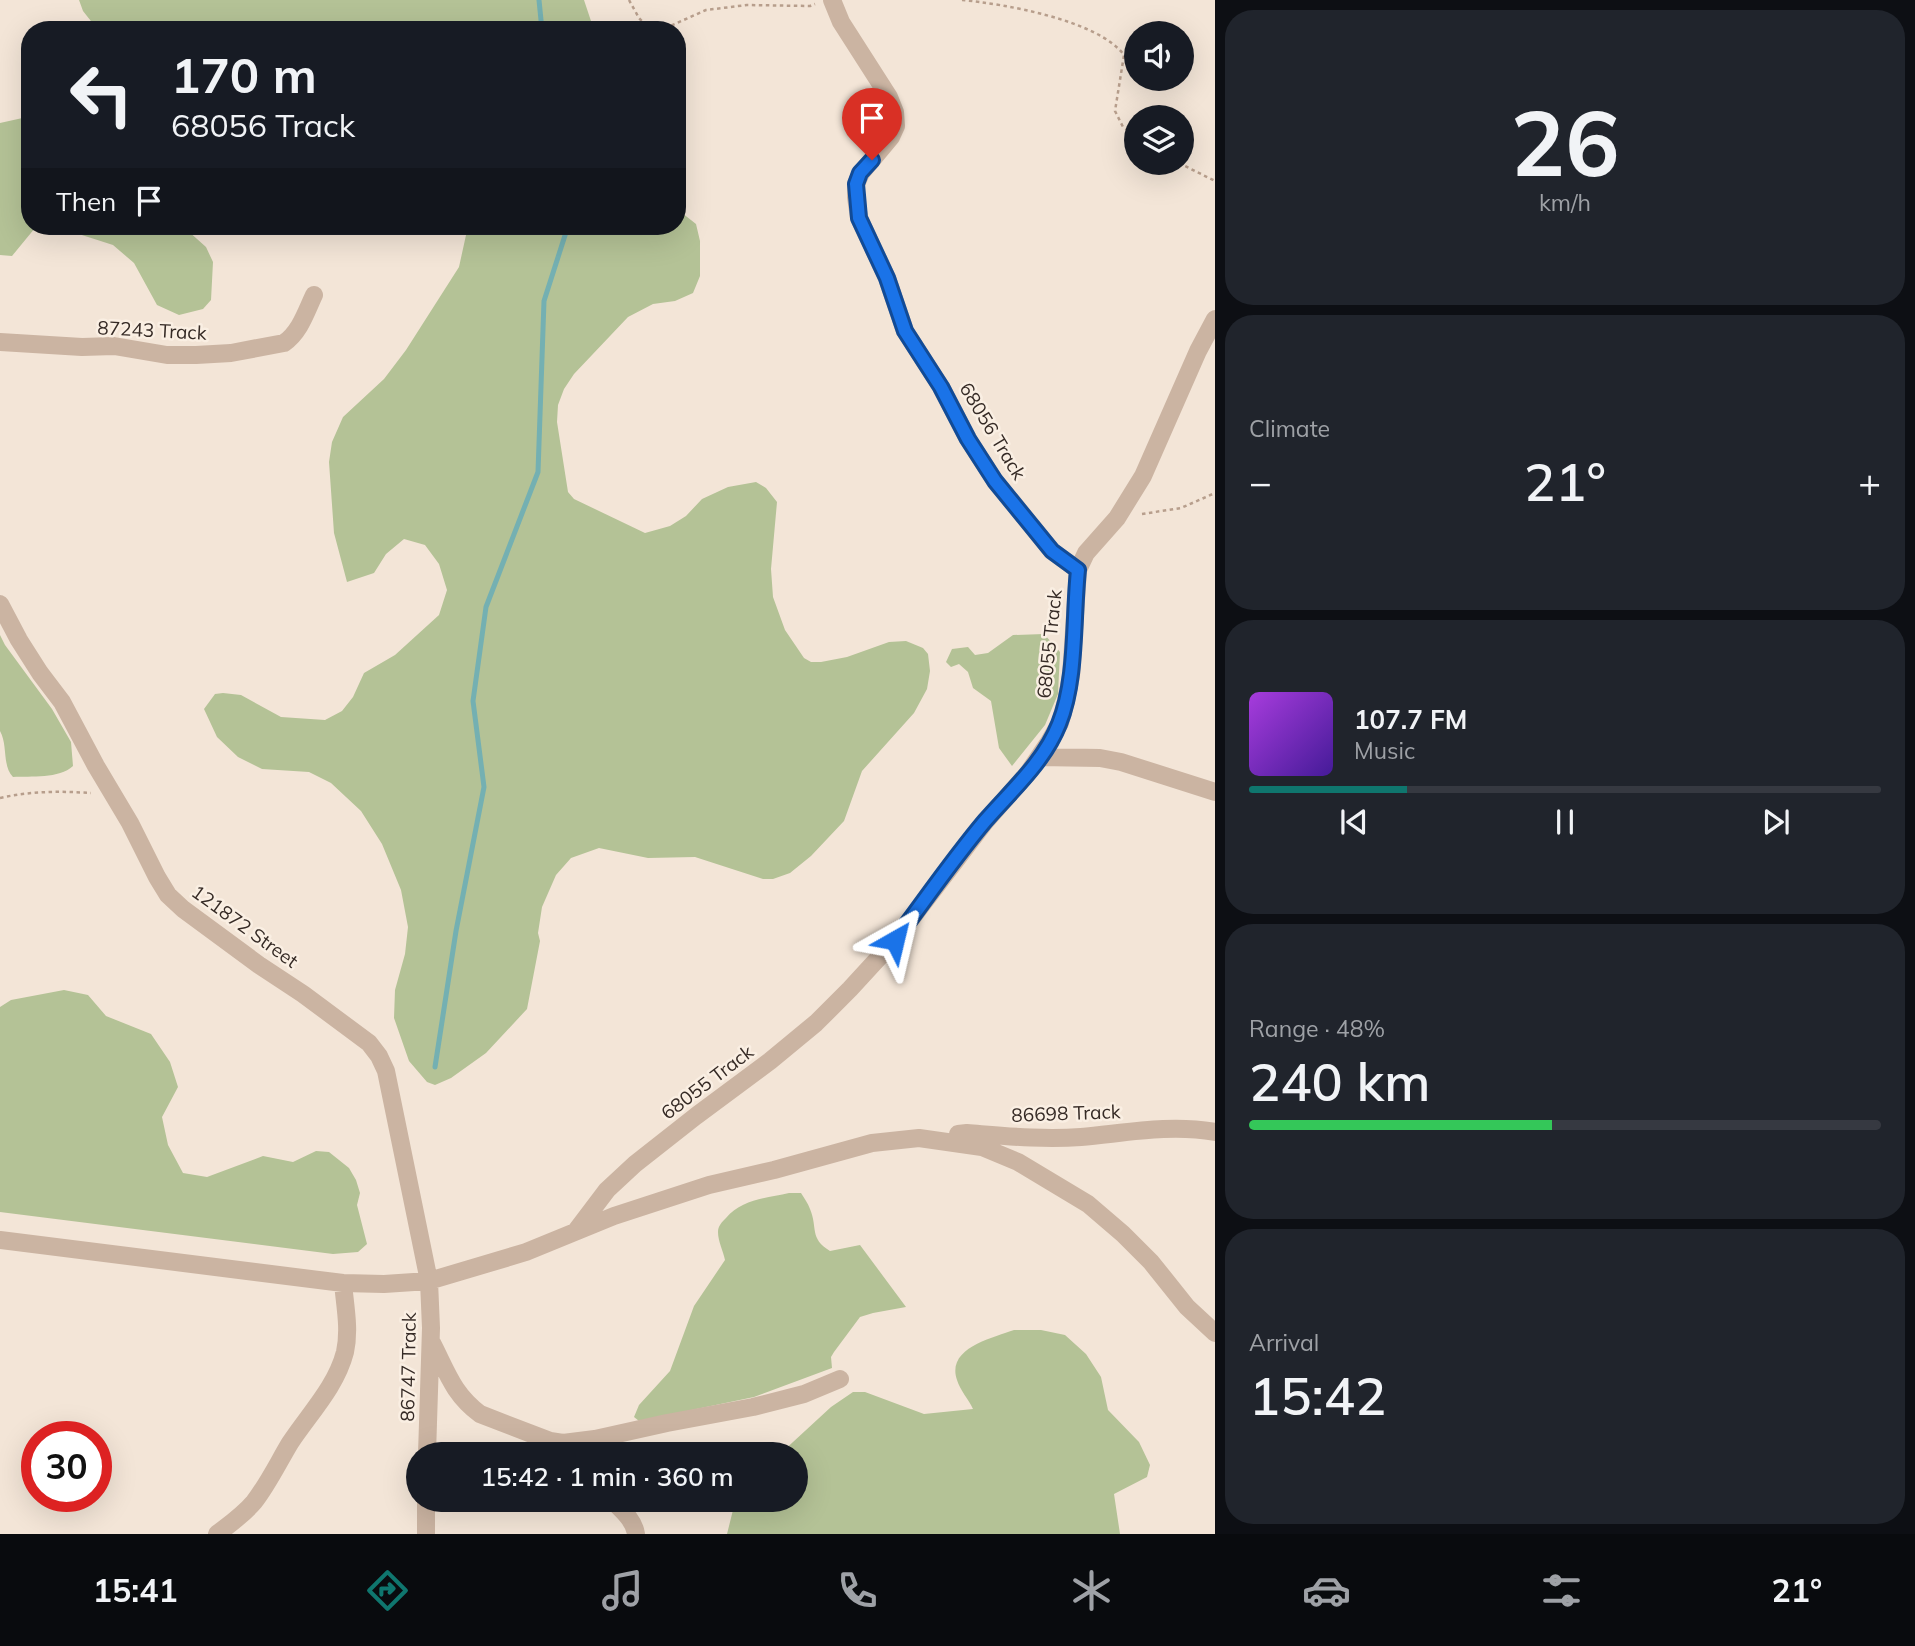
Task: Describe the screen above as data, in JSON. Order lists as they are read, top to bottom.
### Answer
{
  "streets": {
    "street": [
      "87243 Track",
      "68056 Track",
      "68055 Track",
      "121872 Street",
      "86698 Track",
      "86747 Track"
    ]
  },
  "crossings": [
    ["68056 Track", "68055 Track"],
    ["121872 Street", "86747 Track"]
  ],
  "page": {
    "tile": [
      ["26", "km/h"],
      "Climate",
      ["Range · 48%", "240 km"],
      ["Arrival", "15:42"]
    ],
    "turn": ["170 m", "68056 Track"],
    "then": "Then",
    "heat": ["−", "21°", "+"],
    "song": ["107.7 FM", "Music"],
    "limit": "30",
    "trip": "15:42 · 1 min · 360 m",
    "tabs": ["15:41", "21°"]
  }
}
